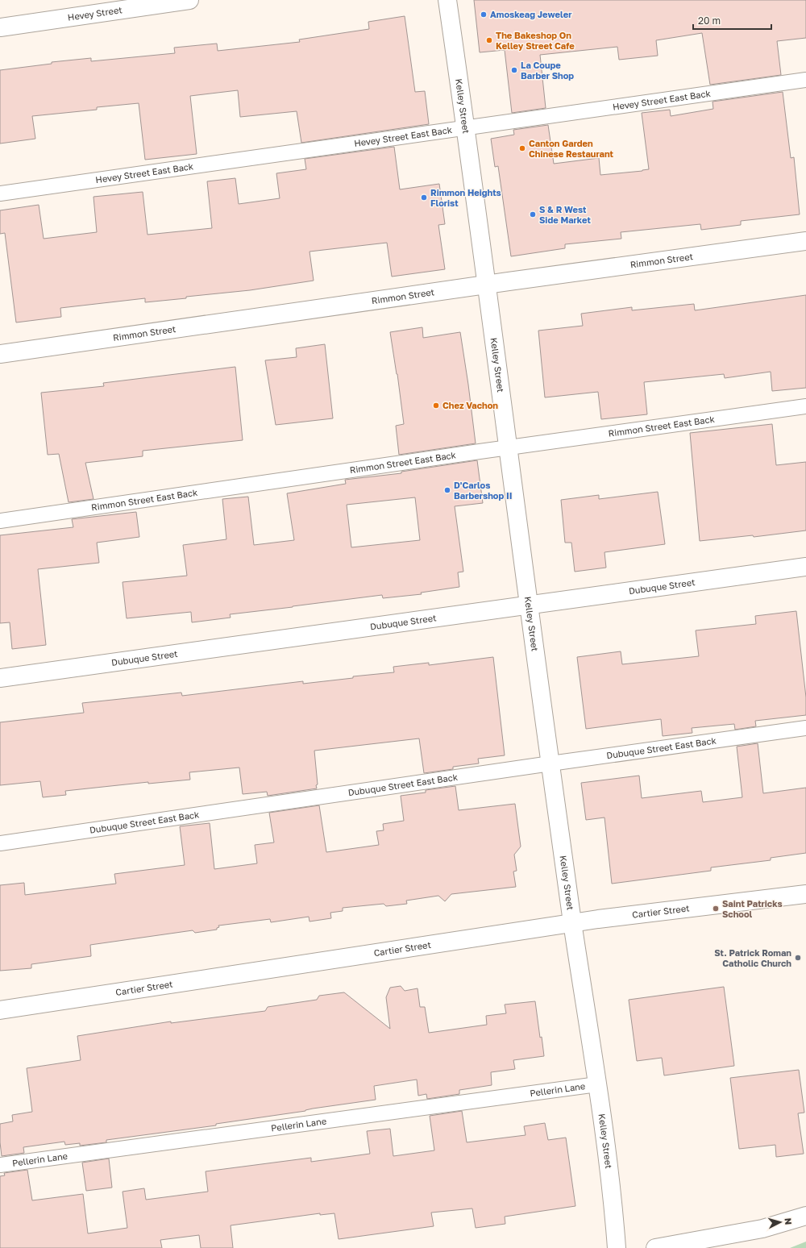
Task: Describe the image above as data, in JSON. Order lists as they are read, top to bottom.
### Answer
{
  "streets": {
    "street": [
      "Hevey Street",
      "Kelley Street",
      "Rimmon Street",
      "Dubuque Street",
      "Cartier Street"
    ],
    "lane": [
      "Hevey Street East Back",
      "Rimmon Street East Back",
      "Dubuque Street East Back",
      "Pellerin Lane"
    ]
  },
  "crossings": [
    ["Hevey Street East Back", "Kelley Street"],
    ["Kelley Street", "Rimmon Street"],
    ["Kelley Street", "Rimmon Street East Back"],
    ["Kelley Street", "Dubuque Street"],
    ["Kelley Street", "Dubuque Street East Back"],
    ["Kelley Street", "Cartier Street"],
    ["Kelley Street", "Pellerin Lane"]
  ],
  "places": [
    "Amoskeag Jeweler",
    "The Bakeshop On Kelley Street Cafe",
    "La Coupe Barber Shop",
    "Canton Garden Chinese Restaurant",
    "Rimmon Heights Florist",
    "S & R West Side Market",
    "Chez Vachon",
    "D'Carlos Barbershop II",
    "Saint Patricks School",
    "St. Patrick Roman Catholic Church"
  ],
  "scale_bar": "20 m",
  "north": "right"
}
